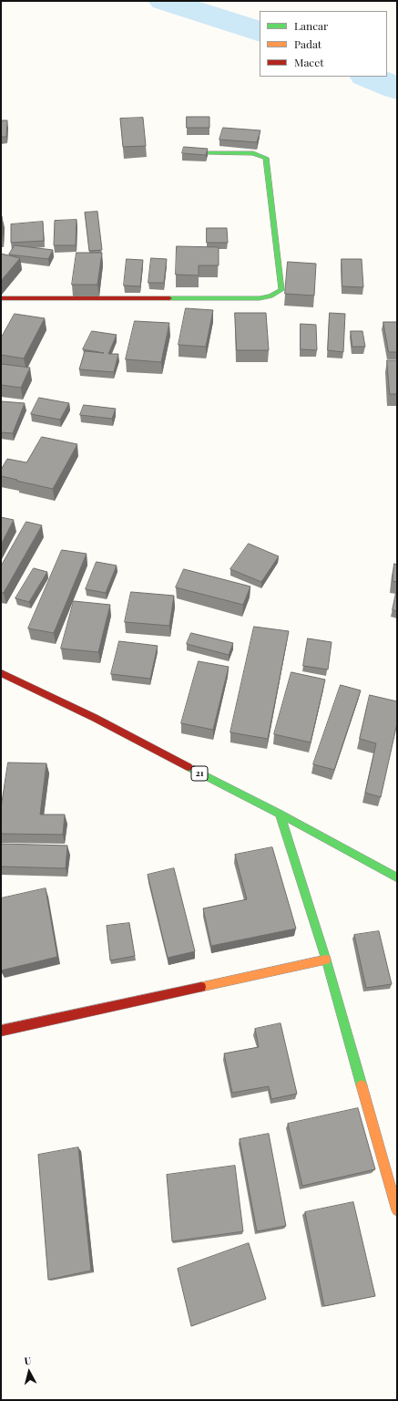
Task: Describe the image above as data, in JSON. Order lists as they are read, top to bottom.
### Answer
{
  "streets": {
    "main road": ["21"]
  },
  "legend": ["Lancar", "Padat", "Macet"],
  "north": "top"
}
